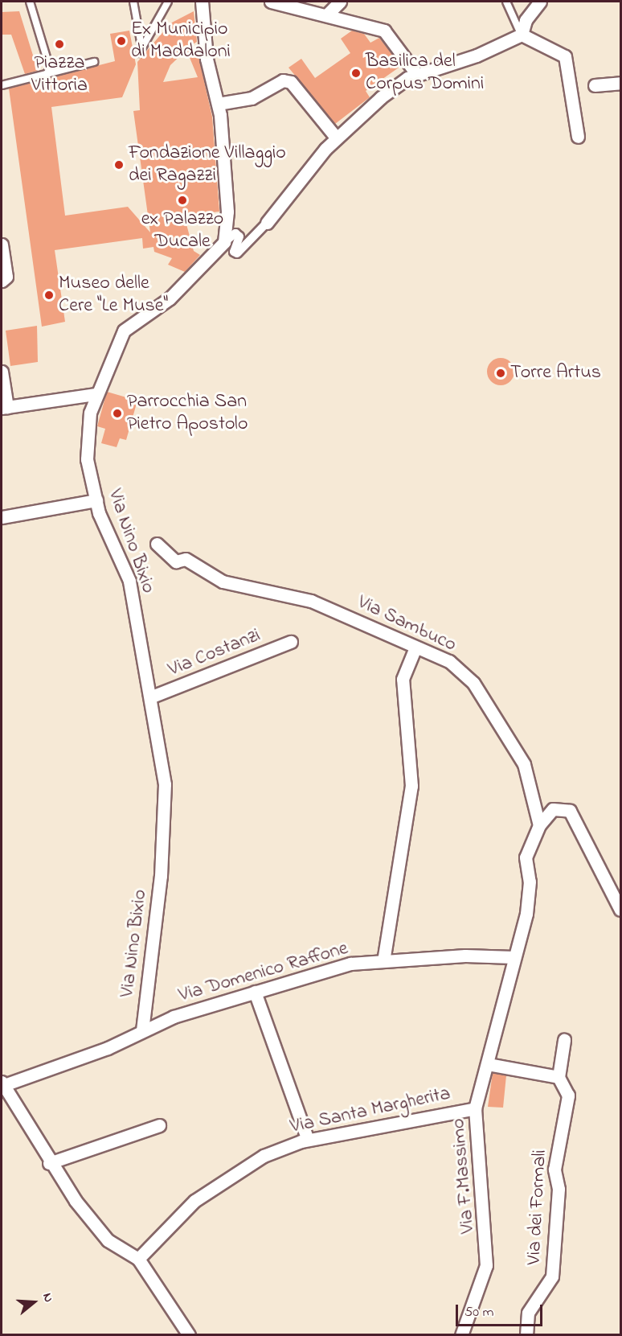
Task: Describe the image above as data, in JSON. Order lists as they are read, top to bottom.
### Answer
{
  "streets": {
    "street": [
      "Via Nino Bixio",
      "Via Sambuco",
      "Via Costanzi",
      "Via Domenico Raffone",
      "Via Santa Margherita",
      "Via F.Massimo",
      "Via dei Formali"
    ]
  },
  "crossings": [
    ["Via Nino Bixio", "Via Costanzi"],
    ["Via Nino Bixio", "Via Domenico Raffone"],
    ["Via Domenico Raffone", "Via F.Massimo"],
    ["Via Santa Margherita", "Via F.Massimo"]
  ],
  "places": [
    "Ex Municipio di Maddaloni",
    "Piazza Vittoria",
    "Basilica del Corpus Domini",
    "Fondazione Villaggio dei Ragazzi",
    "ex Palazzo Ducale",
    "Museo delle Cere \"Le Muse\"",
    "Torre Artus",
    "Parrocchia San Pietro Apostolo"
  ],
  "scale_bar": "50 m",
  "north": "right"
}
